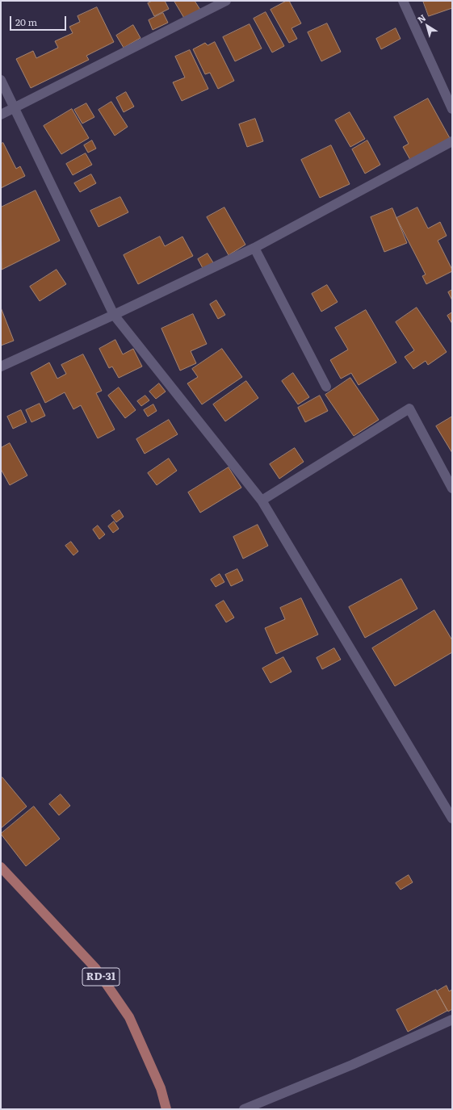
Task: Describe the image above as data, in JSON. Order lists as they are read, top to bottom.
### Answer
{
  "streets": {
    "main road": ["RD-31"]
  },
  "scale_bar": "20 m",
  "north": "top left"
}
